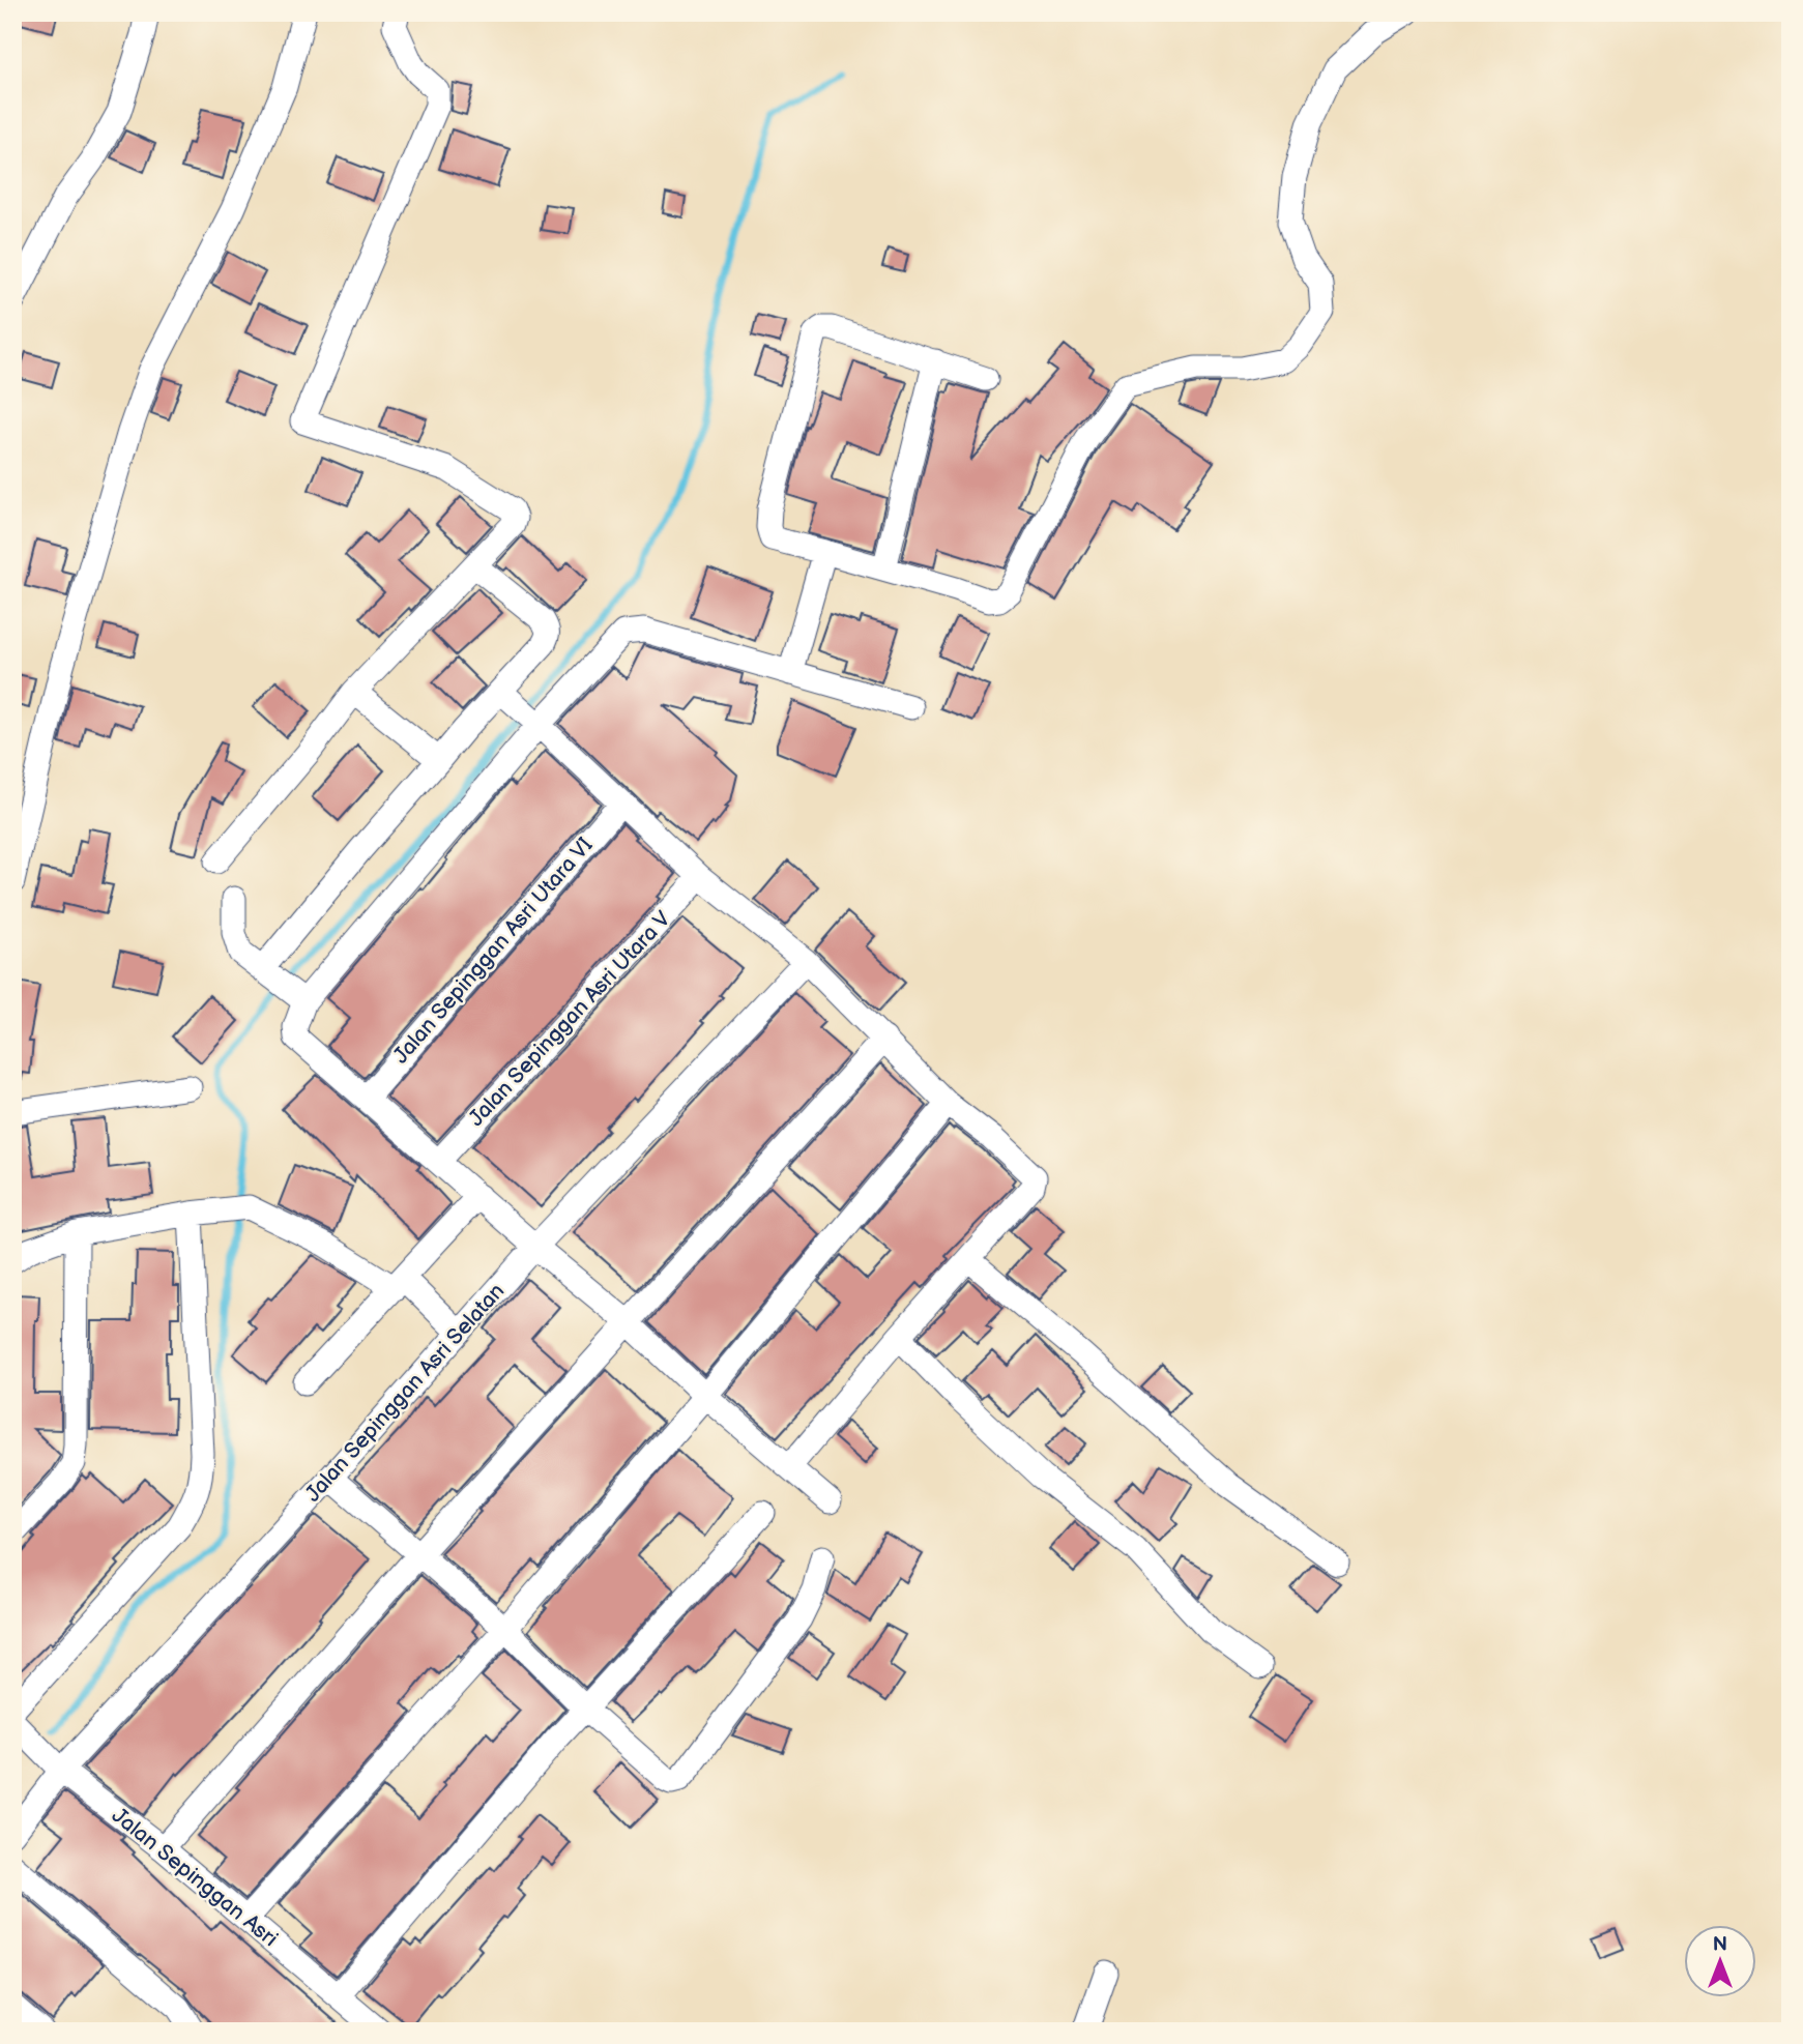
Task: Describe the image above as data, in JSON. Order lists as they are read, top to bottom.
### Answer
{
  "streets": {
    "street": [
      "Jalan Sepinggan Asri Utara VI",
      "Jalan Sepinggan Asri Utara V",
      "Jalan Sepinggan Asri Selatan",
      "Jalan Sepinggan Asri"
    ]
  },
  "crossings": [
    ["Jalan Sepinggan Asri Selatan", "Jalan Sepinggan Asri"]
  ],
  "north": "top"
}
